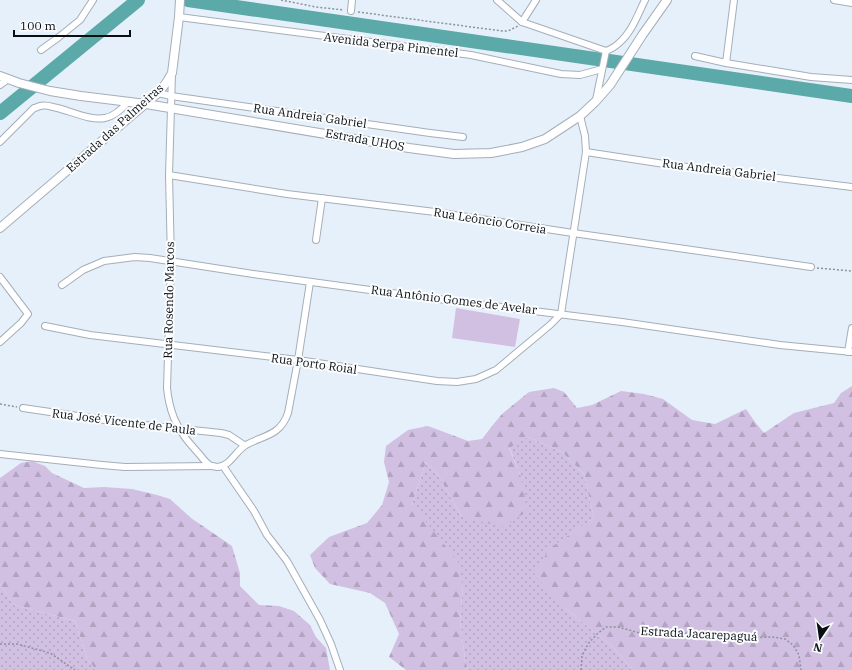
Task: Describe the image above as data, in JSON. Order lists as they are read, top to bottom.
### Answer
{
  "streets": {
    "street": [
      "Avenida Serpa Pimentel",
      "Rua Andreia Gabriel",
      "Estrada das Palmeiras",
      "Estrada UHOS",
      "Rua Leôncio Correia",
      "Rua Rosendo Marcos",
      "Rua Antônio Gomes de Avelar",
      "Rua Porto Roial",
      "Rua José Vicente de Paula"
    ],
    "path": ["Estrada Jacarepaguá"]
  },
  "crossings": [
    ["Avenida Serpa Pimentel", "Estrada das Palmeiras"],
    ["Rua Andreia Gabriel", "Estrada das Palmeiras"],
    ["Rua Andreia Gabriel", "Rua Rosendo Marcos"],
    ["Estrada das Palmeiras", "Estrada UHOS"],
    ["Estrada das Palmeiras", "Rua Rosendo Marcos"],
    ["Estrada UHOS", "Rua Rosendo Marcos"],
    ["Rua Leôncio Correia", "Rua Rosendo Marcos"],
    ["Rua Rosendo Marcos", "Rua Antônio Gomes de Avelar"],
    ["Rua Rosendo Marcos", "Rua Porto Roial"],
    ["Rua Rosendo Marcos", "Rua José Vicente de Paula"],
    ["Rua Antônio Gomes de Avelar", "Rua Porto Roial"]
  ],
  "scale_bar": "100 m",
  "north": "bottom"
}
